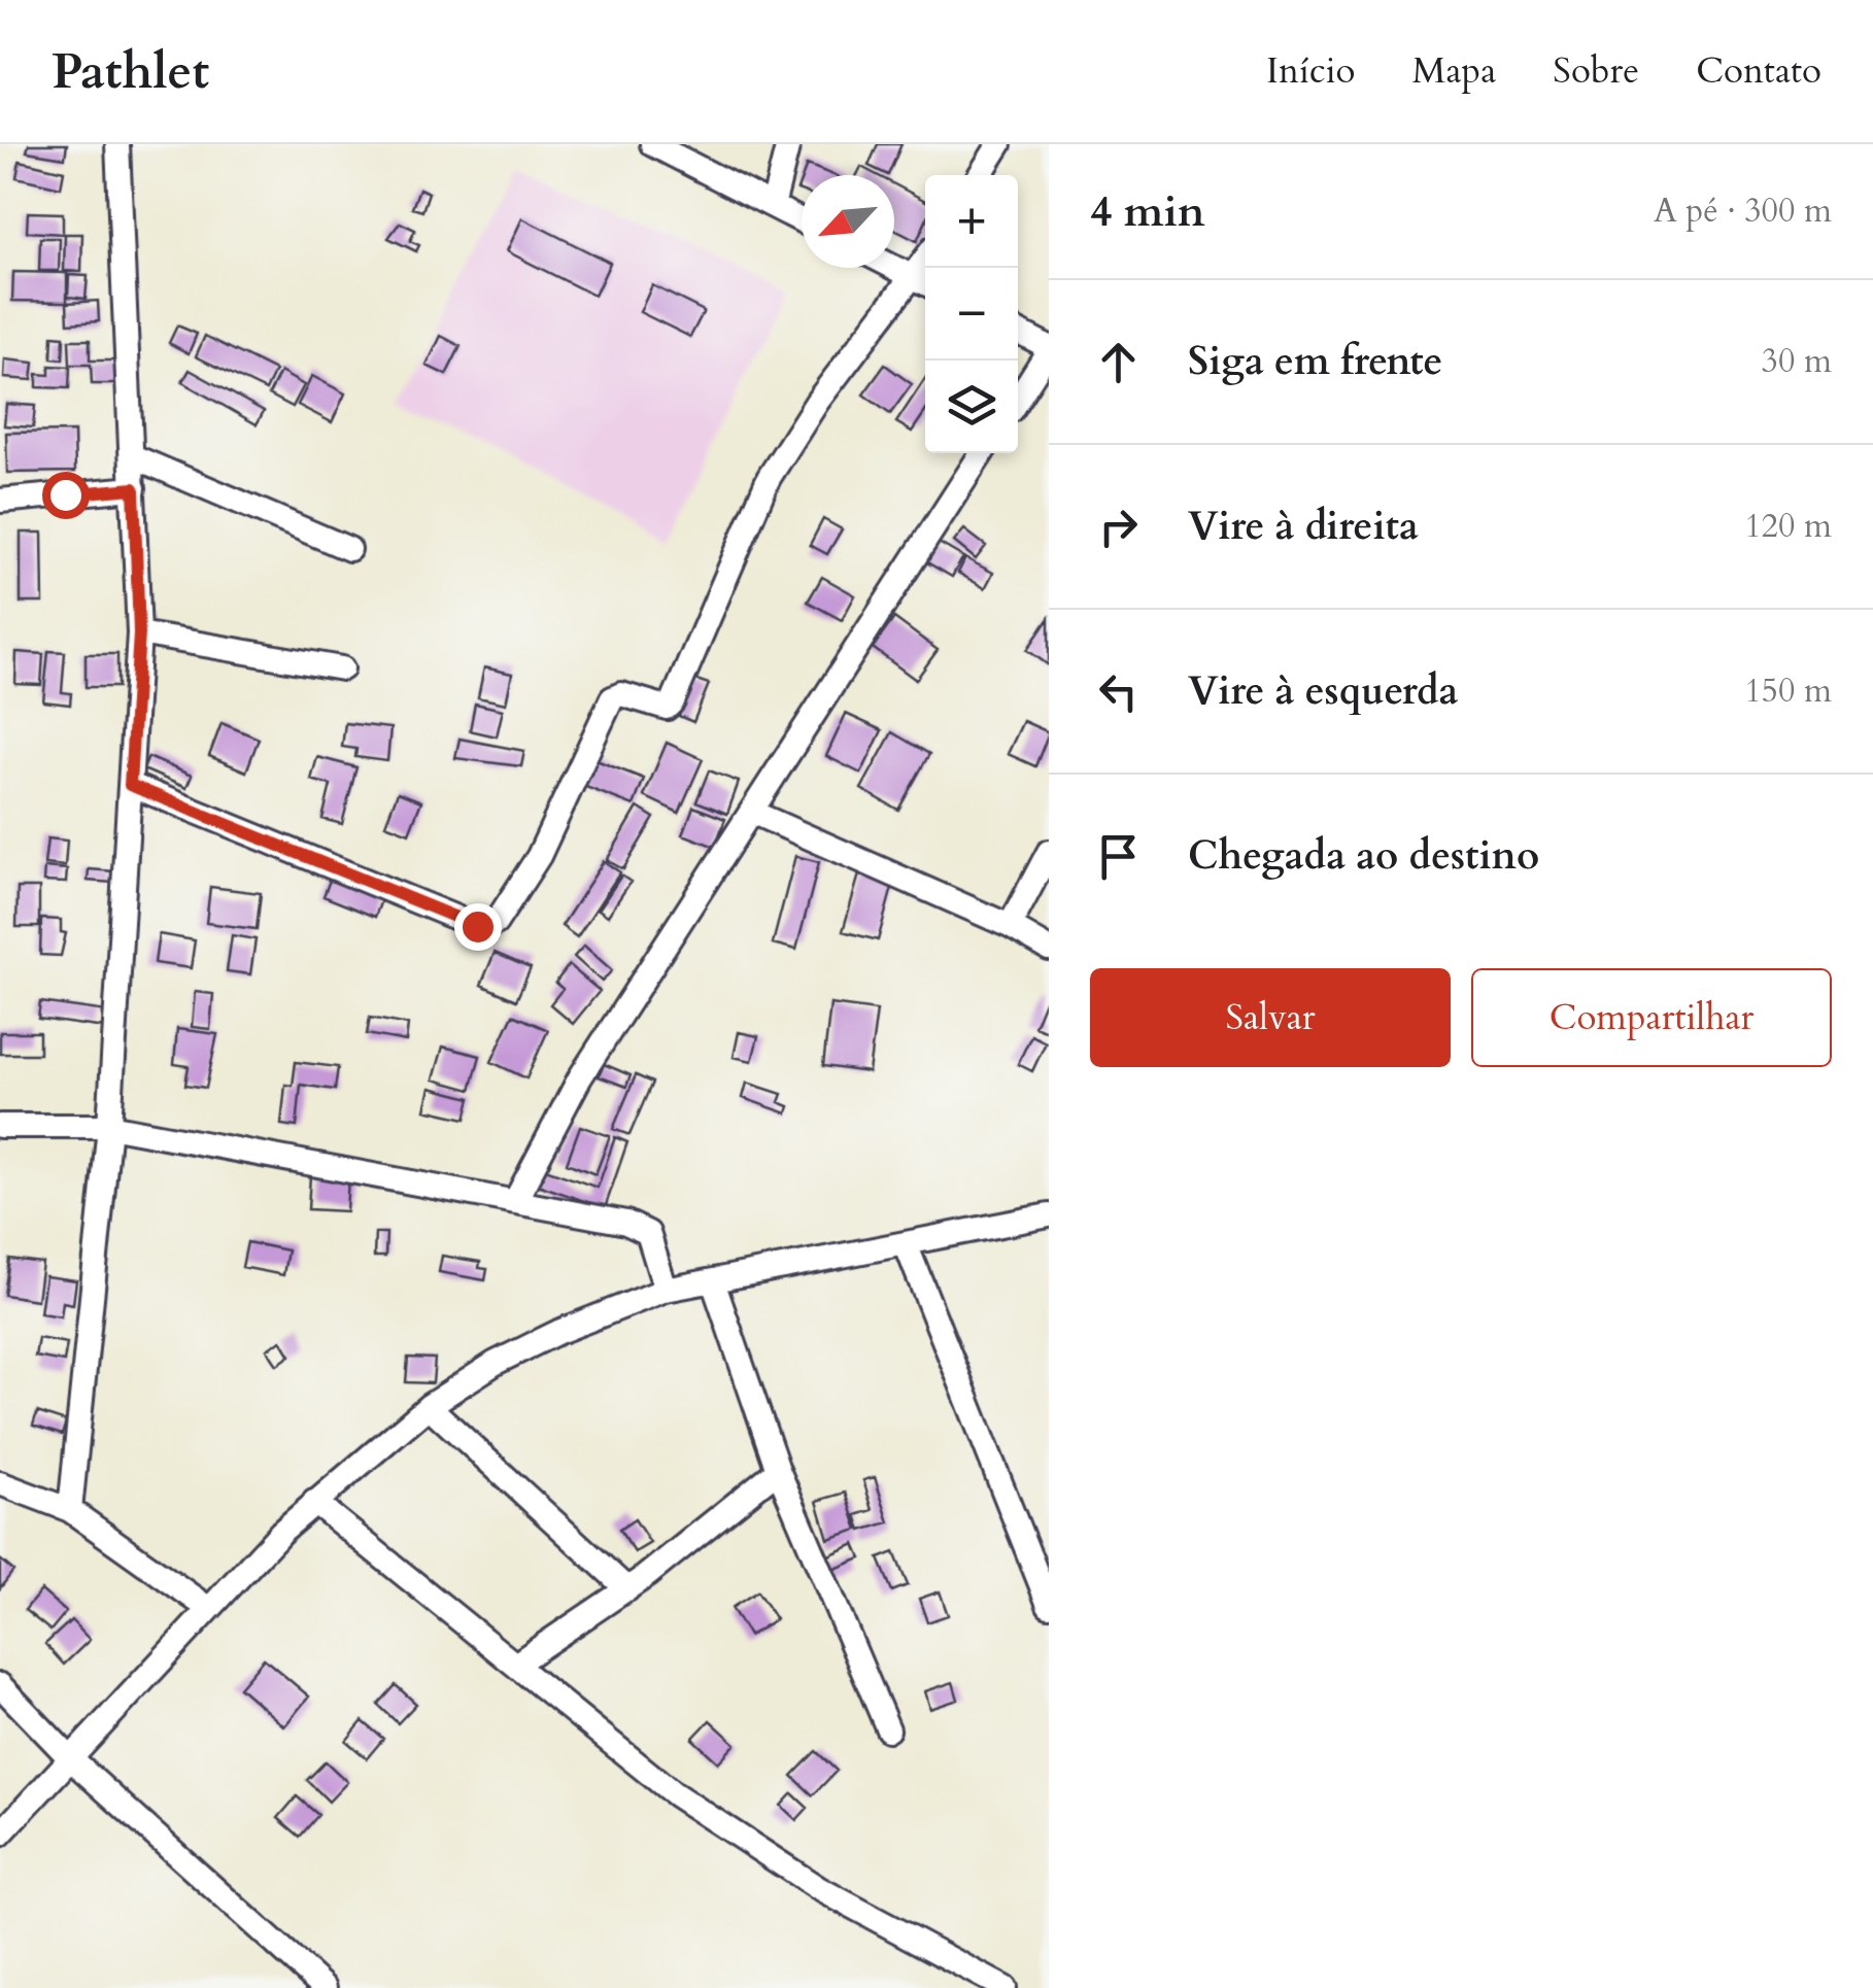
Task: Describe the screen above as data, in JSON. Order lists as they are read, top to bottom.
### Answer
{
  "north": "bottom left",
  "page": {
    "header": "Pathlet",
    "nav": [
      "Início",
      "Mapa",
      "Sobre",
      "Contato"
    ],
    "heading": ["4 min", "A pé · 300 m"],
    "map_buttons": ["+", "−"],
    "list": [
      ["Siga em frente", "30 m"],
      ["Vire à direita", "120 m"],
      ["Vire à esquerda", "150 m"],
      "Chegada ao destino"
    ],
    "buttons": ["Salvar", "Compartilhar"]
  }
}
